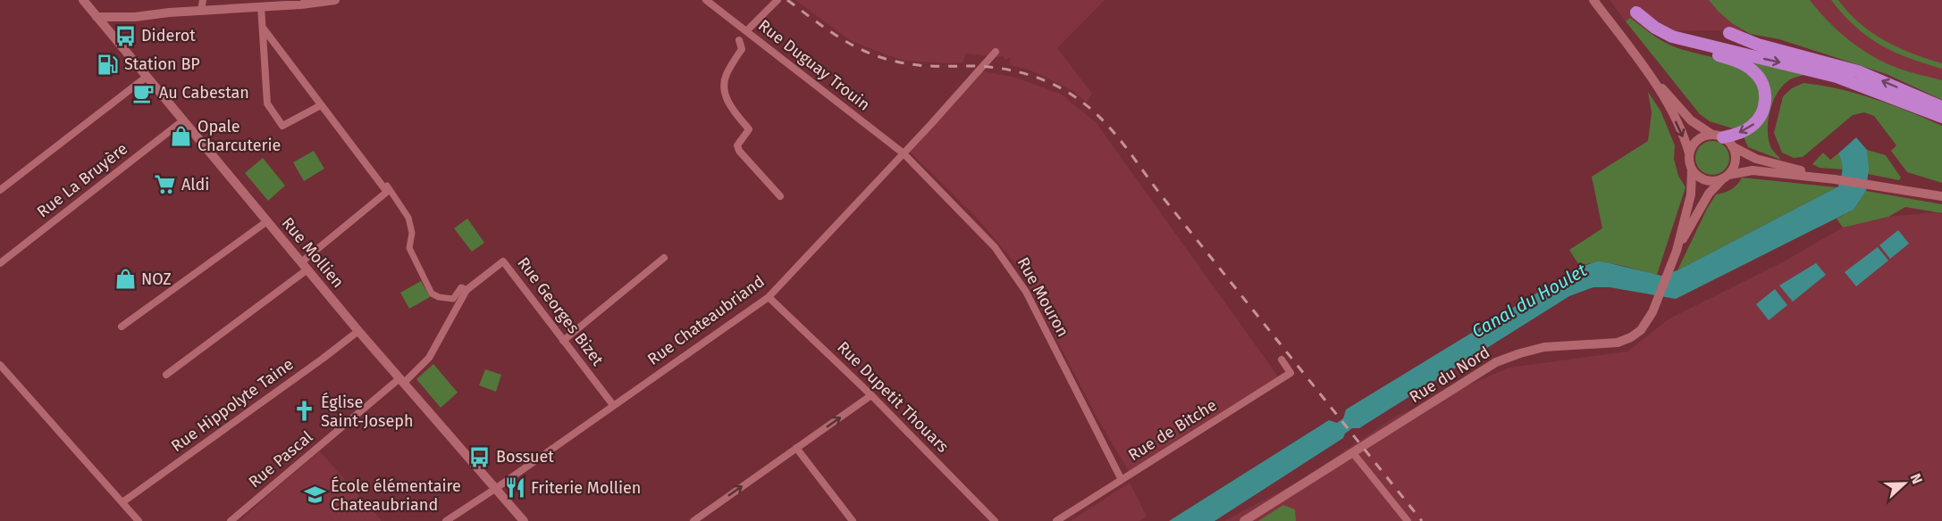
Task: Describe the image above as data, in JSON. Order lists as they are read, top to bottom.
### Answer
{
  "streets": {
    "street": [
      "Rue Duguay Trouin",
      "Rue La Bruyère",
      "Rue Mollien",
      "Rue Mouron",
      "Rue Georges Bizet",
      "Rue Chateaubriand",
      "Rue du Nord",
      "Rue Dupetit Thouars",
      "Rue Hippolyte Taine",
      "Rue de Bitche",
      "Rue Pascal"
    ]
  },
  "crossings": [
    ["Rue Duguay Trouin", "Rue Mouron"],
    ["Rue Duguay Trouin", "Rue Chateaubriand"],
    ["Rue La Bruyère", "Rue Mollien"],
    ["Rue Mollien", "Rue Georges Bizet"],
    ["Rue Mollien", "Rue Chateaubriand"],
    ["Rue Mollien", "Rue Hippolyte Taine"],
    ["Rue Mollien", "Rue Pascal"],
    ["Rue Mouron", "Rue Chateaubriand"],
    ["Rue Mouron", "Rue de Bitche"],
    ["Rue Georges Bizet", "Rue Chateaubriand"],
    ["Rue Georges Bizet", "Rue Pascal"],
    ["Rue Chateaubriand", "Rue Dupetit Thouars"]
  ],
  "water": ["Canal du Houlet"],
  "places": {
    "bus stop": ["Diderot", "Bossuet"],
    "fuel station": ["Station BP"],
    "cafe": ["Au Cabestan"],
    "shop": ["Opale Charcuterie", "NOZ"],
    "supermarket": ["Aldi"],
    "church": ["Église Saint-Joseph"],
    "restaurant": ["Friterie Mollien"],
    "school or university": ["École élémentaire Chateaubriand"]
  },
  "north": "right"
}
